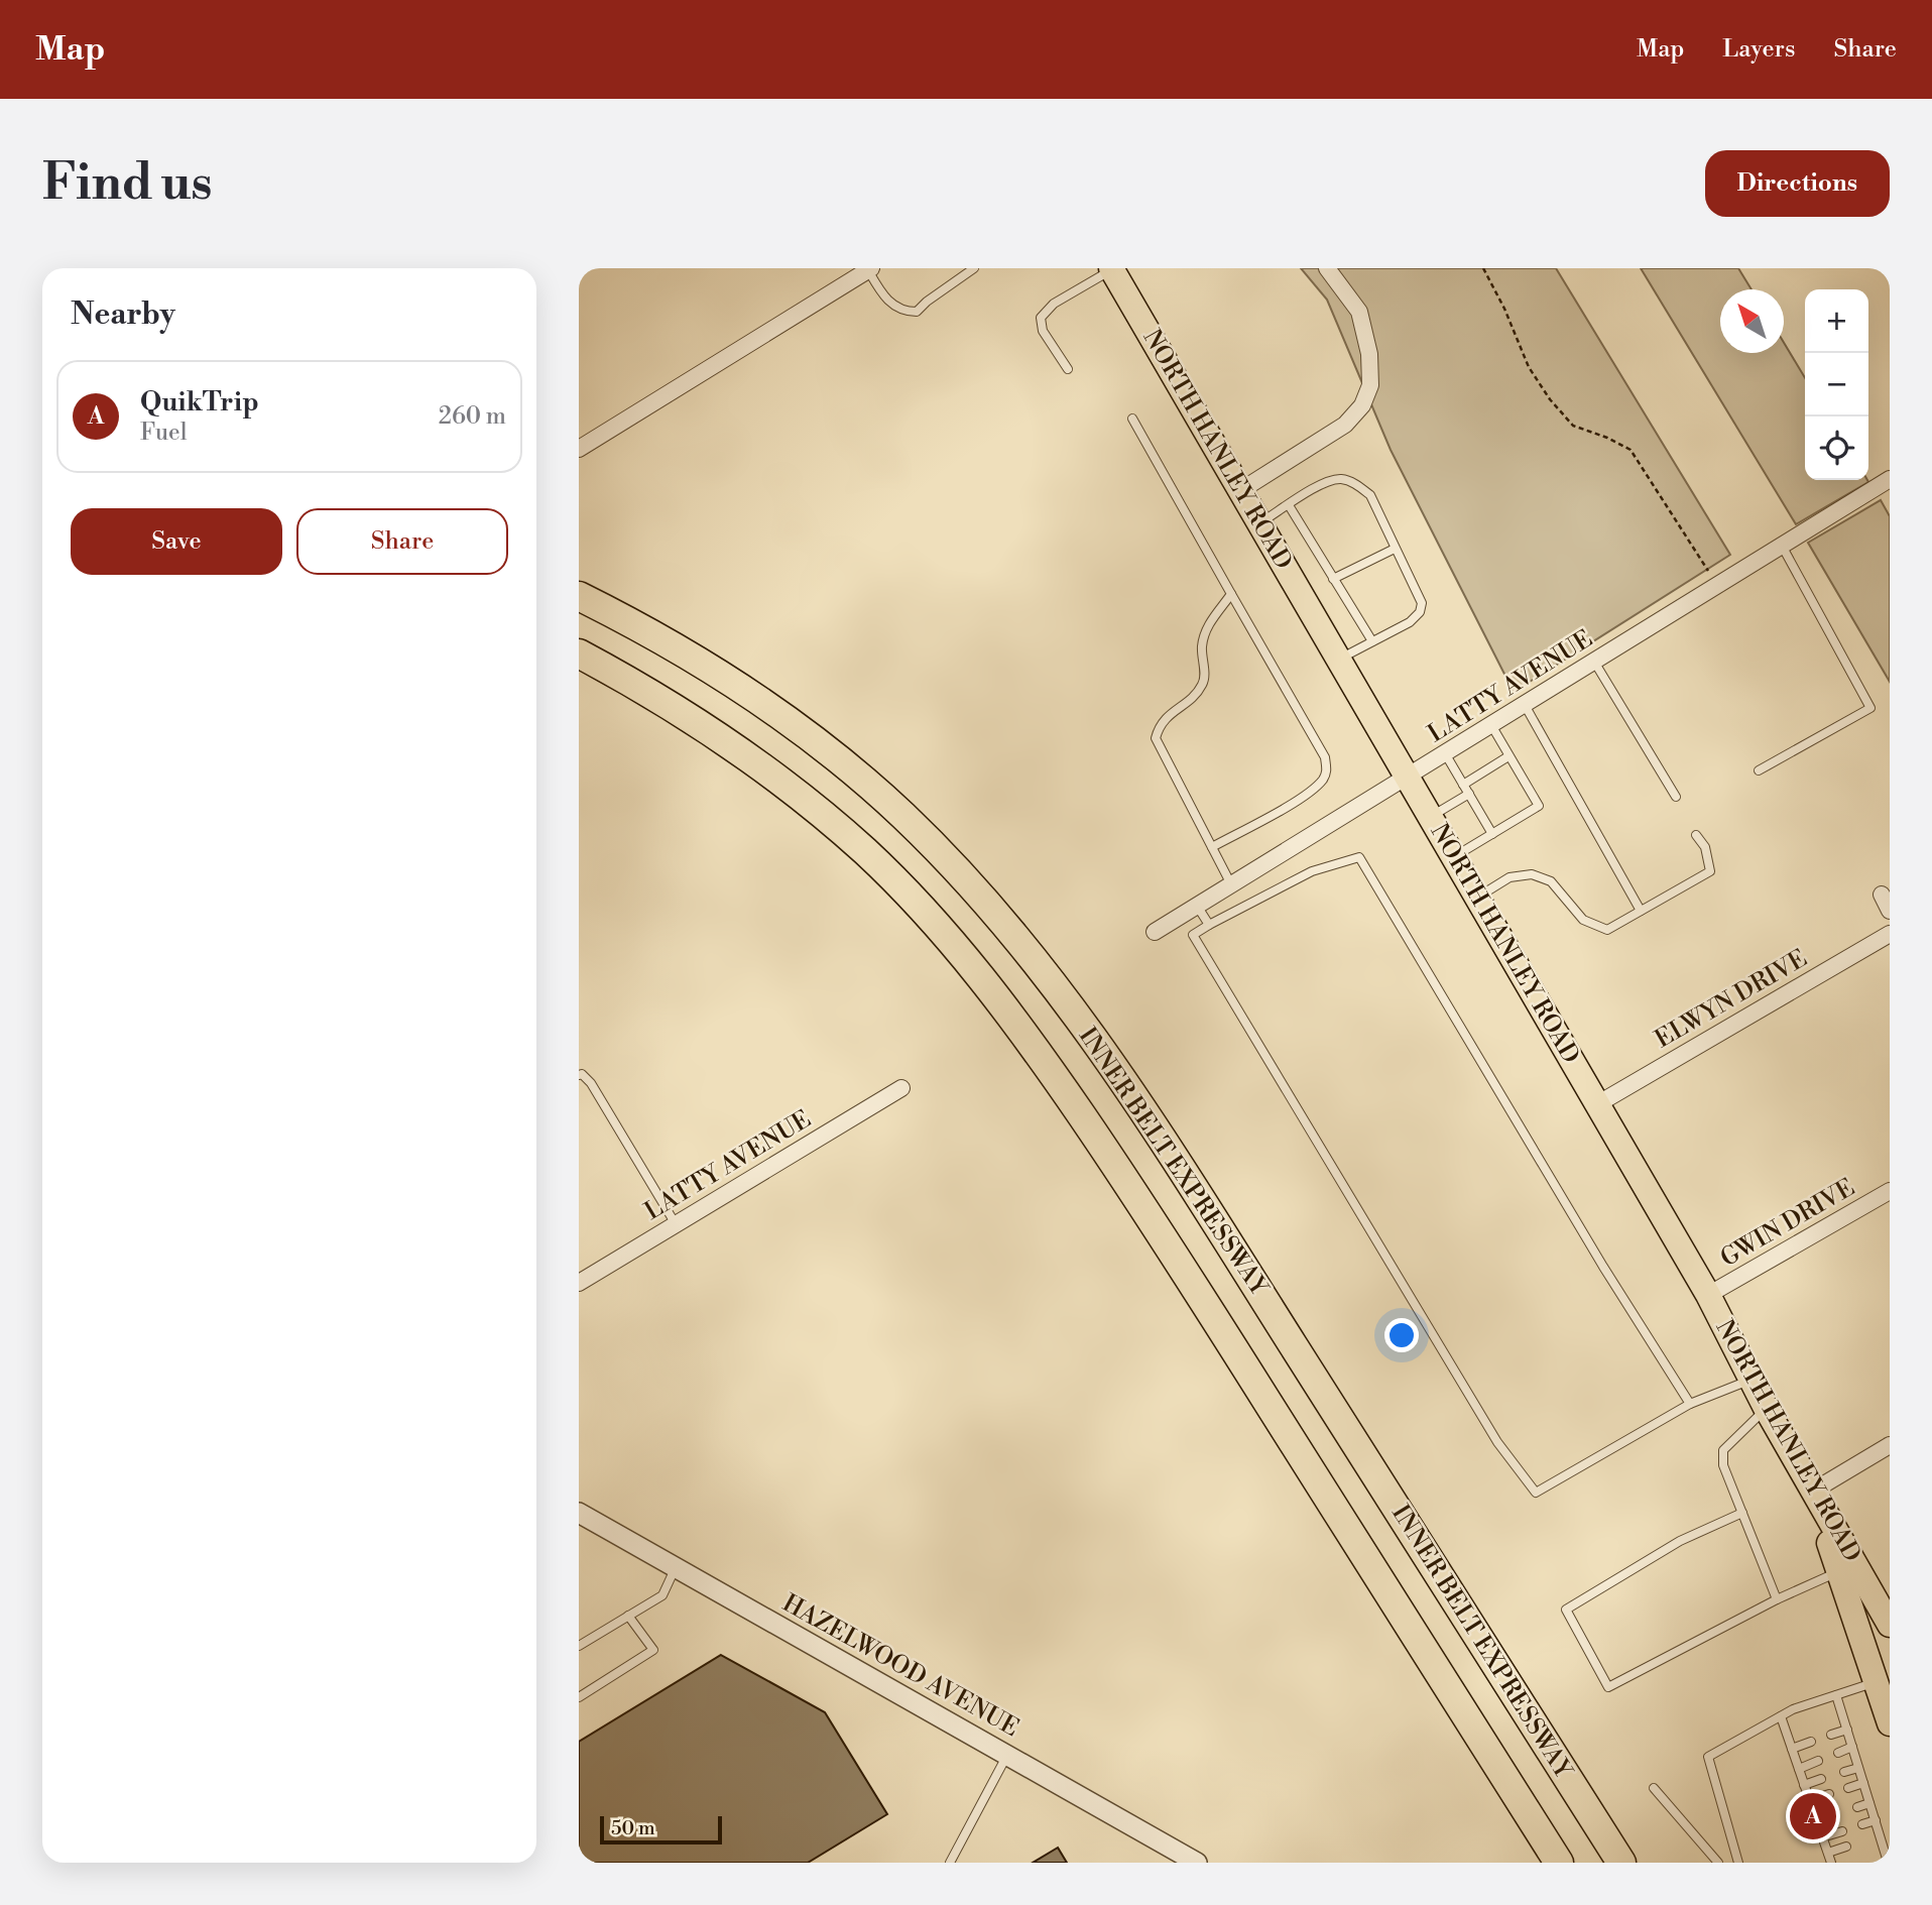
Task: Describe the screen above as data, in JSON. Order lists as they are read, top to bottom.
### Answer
{
  "streets": {
    "highway": ["INNER BELT EXPRESSWAY"],
    "main road": ["NORTH HANLEY ROAD"],
    "street": [
      "LATTY AVENUE",
      "ELWYN DRIVE",
      "GWIN DRIVE",
      "HAZELWOOD AVENUE"
    ]
  },
  "crossings": [
    ["NORTH HANLEY ROAD", "LATTY AVENUE"],
    ["NORTH HANLEY ROAD", "ELWYN DRIVE"],
    ["NORTH HANLEY ROAD", "GWIN DRIVE"]
  ],
  "scale_bar": "50 m",
  "north": "top left",
  "page": {
    "header": "Map",
    "nav": ["Map", "Layers", "Share"],
    "buttons": [
      "Directions",
      ["Save", "Share"]
    ],
    "title": "Find us",
    "heading": "Nearby",
    "map_buttons": ["+", "−"],
    "list": [
      {
        "mark": "A",
        "name": "QuikTrip",
        "note": "Fuel",
        "value": "260 m"
      }
    ],
    "pins": "A",
    "scale": "50 m"
  }
}
